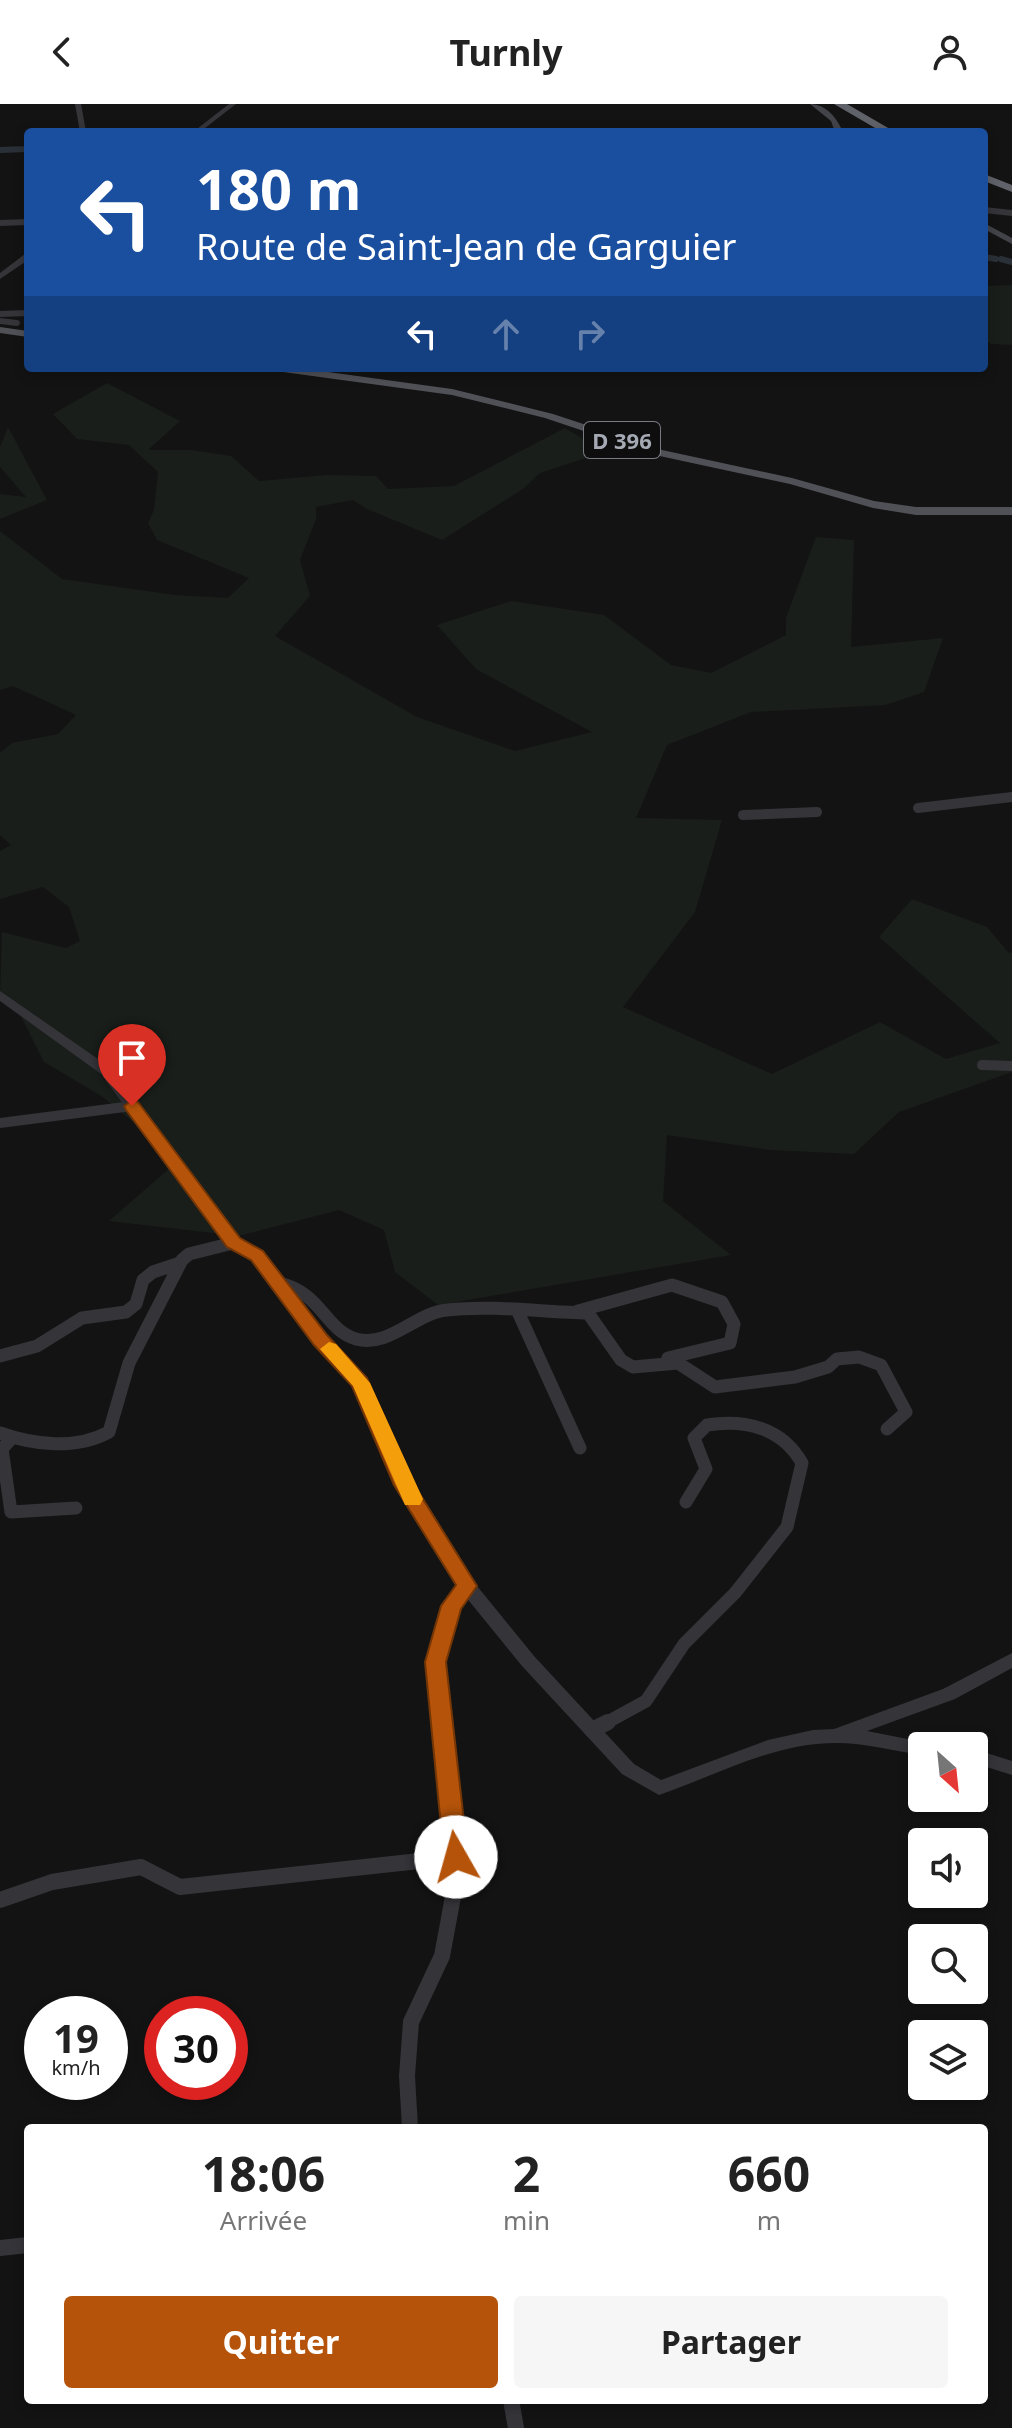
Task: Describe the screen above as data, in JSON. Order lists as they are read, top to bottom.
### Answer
{
  "streets": {
    "main road": ["D 396"]
  },
  "north": "bottom right",
  "page": {
    "header": "Turnly",
    "turn": ["180 m", "Route de Saint-Jean de Garguier"],
    "speed": "19 km/h",
    "limit": "30",
    "eta": [
      "18:06",
      "Arrivée",
      "2",
      "min",
      "660",
      "m"
    ],
    "buttons": ["Quitter", "Partager"]
  }
}
